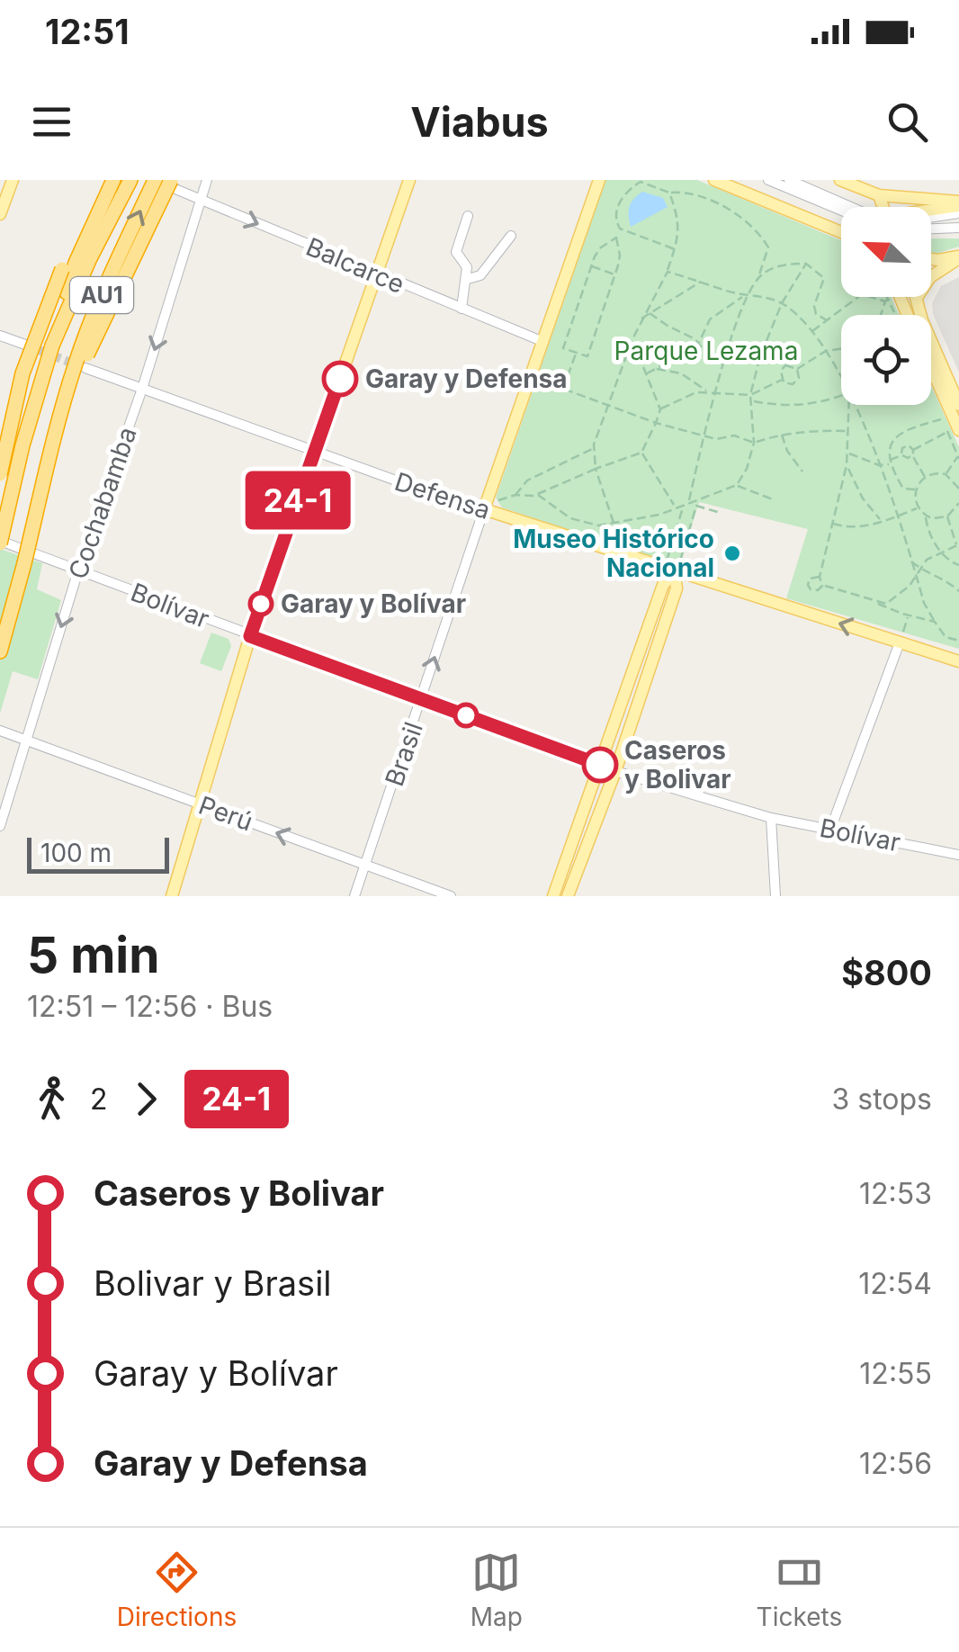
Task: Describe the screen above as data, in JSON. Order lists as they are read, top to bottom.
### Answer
{
  "streets": {
    "highway": ["AU1"],
    "main road": ["Defensa"],
    "street": [
      "Balcarce",
      "Cochabamba",
      "Bolívar",
      "Brasil",
      "Perú"
    ]
  },
  "crossings": [
    ["Balcarce", "Cochabamba"],
    ["AU1", "Bolívar"],
    ["Defensa", "Cochabamba"],
    ["Defensa", "Brasil"],
    ["Cochabamba", "Bolívar"],
    ["Cochabamba", "Perú"],
    ["Bolívar", "Brasil"],
    ["Brasil", "Perú"]
  ],
  "one_way": [
    "Balcarce",
    "Cochabamba",
    "Brasil",
    "Perú"
  ],
  "parks": ["Parque Lezama"],
  "places": [
    "Garay y Defensa",
    "Museo Histórico Nacional",
    "Garay y Bolívar",
    "Caseros y Bolivar"
  ],
  "lines": ["bus line 24-1"],
  "scale_bar": "100 m",
  "north": "top left",
  "page": {
    "status": "12:51",
    "header": "Viabus",
    "on_map": "24-1",
    "scale": "100 m",
    "heading": ["5 min", "12:51 – 12:56 · Bus", "$800"],
    "legs": ["2", "24-1", "3 stops"],
    "list": [
      {
        "name": "Caseros y Bolivar",
        "value": "12:53"
      },
      {
        "name": "Bolivar y Brasil",
        "value": "12:54"
      },
      {
        "name": "Garay y Bolívar",
        "value": "12:55"
      },
      {
        "name": "Garay y Defensa",
        "value": "12:56"
      }
    ],
    "tabs": ["Directions", "Map", "Tickets"]
  }
}
